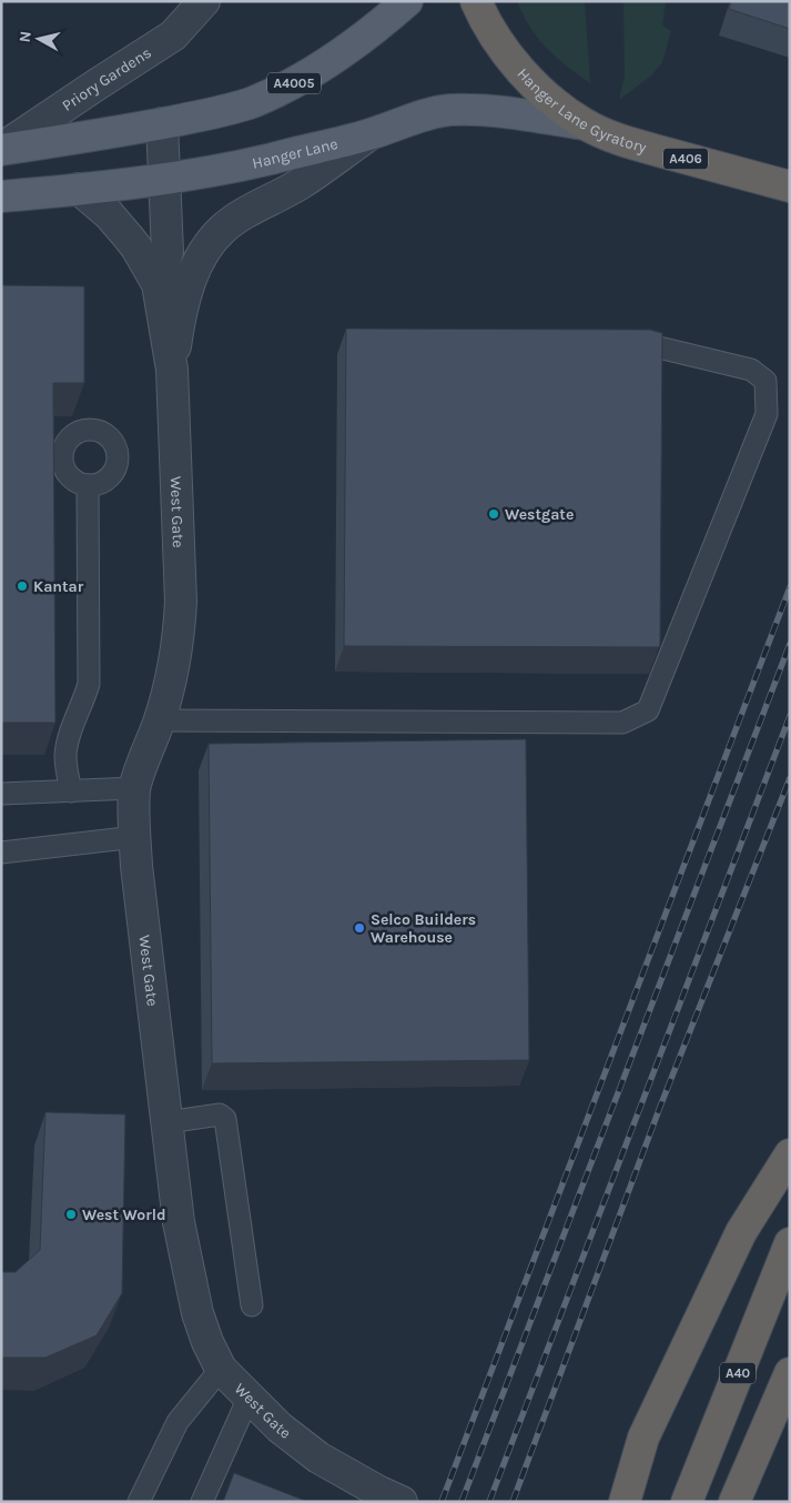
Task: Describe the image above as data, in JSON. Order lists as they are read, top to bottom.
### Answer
{
  "streets": {
    "highway": ["Hanger Lane Gyratory", "A406", "A40"],
    "main road": ["A4005", "Hanger Lane"],
    "street": ["Priory Gardens", "West Gate"]
  },
  "crossings": [
    ["Priory Gardens", "A4005"],
    ["A4005", "West Gate"],
    ["Hanger Lane Gyratory", "Hanger Lane"],
    ["Hanger Lane", "West Gate"]
  ],
  "places": [
    "Westgate",
    "Kantar",
    "Selco Builders Warehouse",
    "West World"
  ],
  "north": "left"
}
